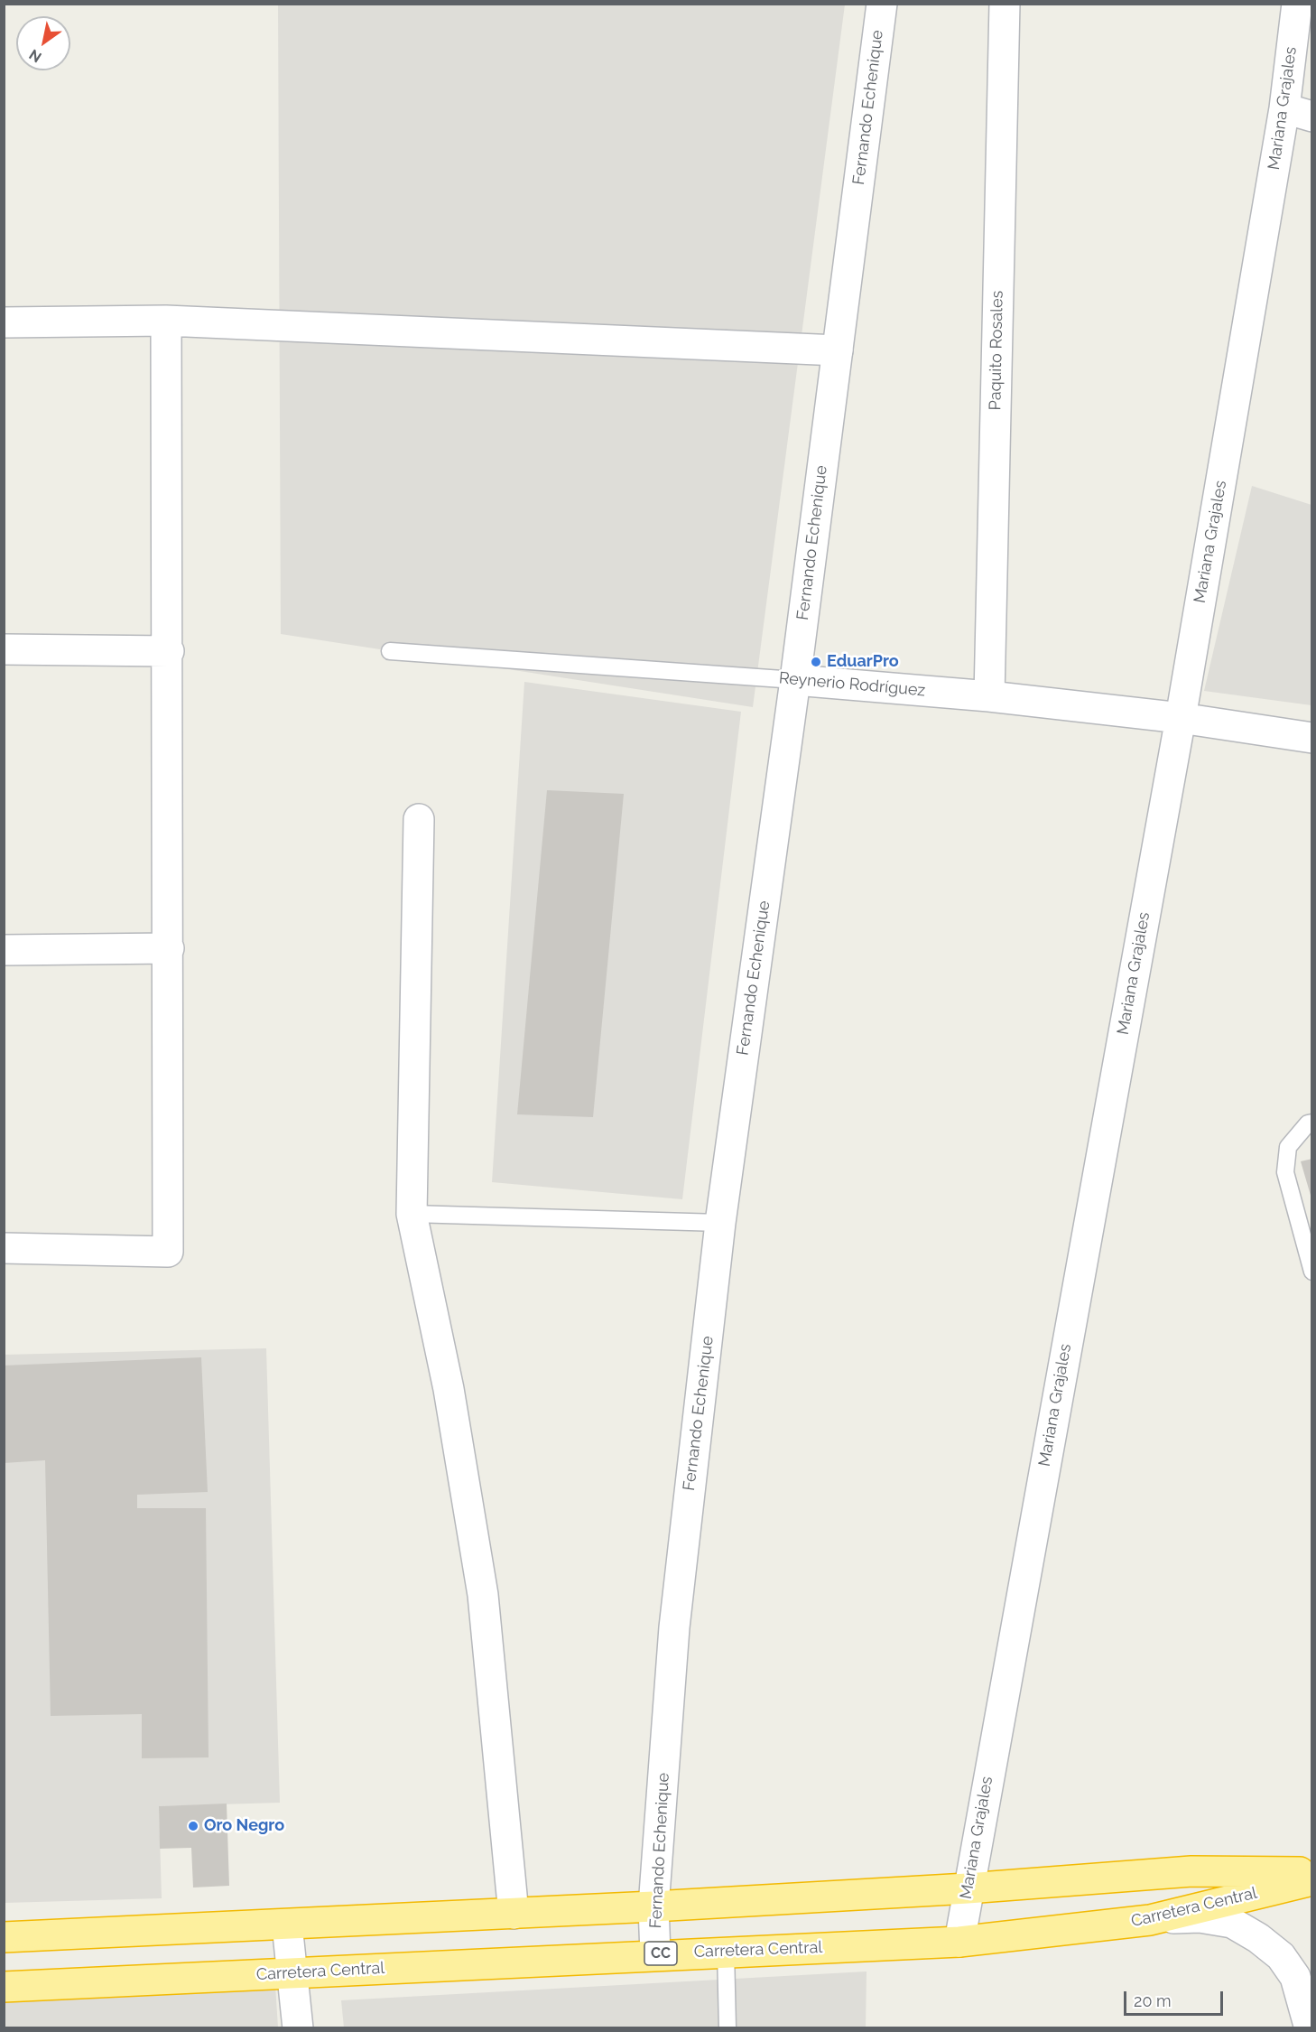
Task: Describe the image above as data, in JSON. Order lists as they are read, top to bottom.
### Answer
{
  "streets": {
    "highway": ["Carretera Central", "CC"],
    "street": [
      "Fernando Echenique",
      "Mariana Grajales",
      "Paquito Rosales",
      "Reynerio Rodríguez"
    ]
  },
  "crossings": [
    ["Fernando Echenique", "Reynerio Rodríguez"],
    ["Fernando Echenique", "Carretera Central"],
    ["Mariana Grajales", "Reynerio Rodríguez"],
    ["Mariana Grajales", "Carretera Central"],
    ["Paquito Rosales", "Reynerio Rodríguez"]
  ],
  "places": ["EduarPro", "Oro Negro"],
  "scale_bar": "20 m",
  "north": "bottom left"
}
